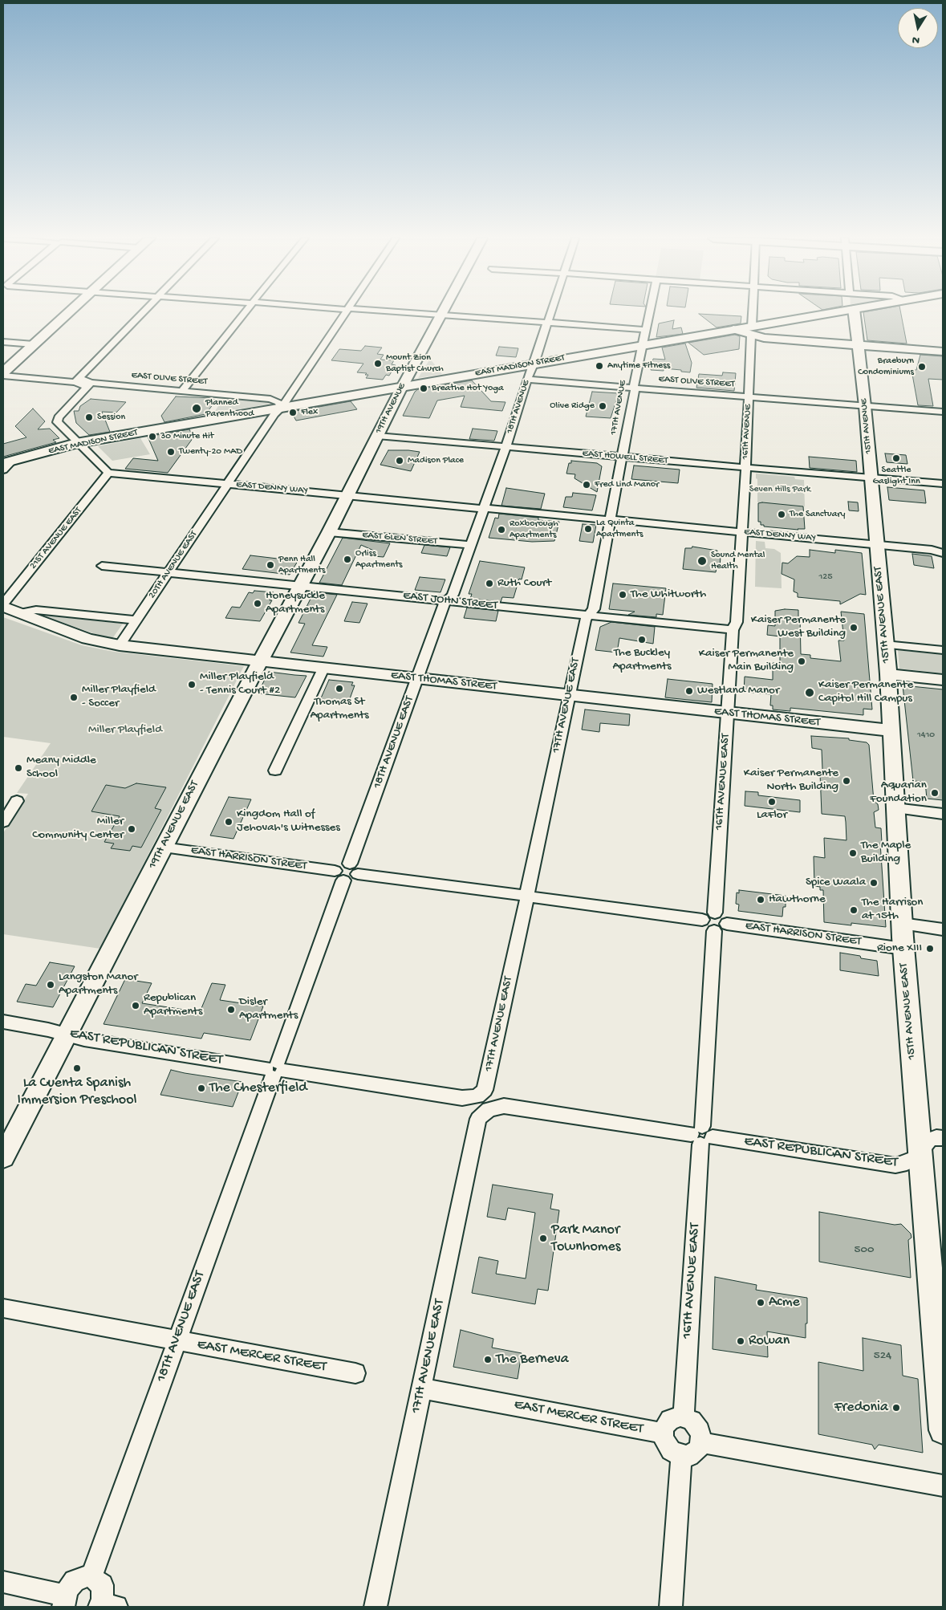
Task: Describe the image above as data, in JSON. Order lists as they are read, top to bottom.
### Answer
{
  "streets": {
    "main road": ["EAST MADISON STREET"],
    "street": [
      "EAST OLIVE STREET",
      "18TH AVENUE",
      "17TH AVENUE",
      "19TH AVENUE",
      "15TH AVENUE",
      "16TH AVENUE",
      "EAST HOWELL STREET",
      "EAST DENNY WAY",
      "21ST AVENUE EAST",
      "EAST GLEN STREET",
      "20TH AVENUE EAST",
      "EAST JOHN STREET",
      "15TH AVENUE EAST",
      "EAST THOMAS STREET",
      "17TH AVENUE EAST",
      "18TH AVENUE EAST",
      "16TH AVENUE EAST",
      "19TH AVENUE EAST",
      "EAST HARRISON STREET",
      "EAST REPUBLICAN STREET",
      "EAST MERCER STREET"
    ]
  },
  "crossings": [
    ["EAST MADISON STREET", "EAST OLIVE STREET"],
    ["EAST MADISON STREET", "18TH AVENUE"],
    ["EAST MADISON STREET", "17TH AVENUE"],
    ["EAST MADISON STREET", "19TH AVENUE"],
    ["EAST MADISON STREET", "16TH AVENUE"],
    ["EAST MADISON STREET", "20TH AVENUE EAST"],
    ["EAST OLIVE STREET", "18TH AVENUE"],
    ["EAST OLIVE STREET", "17TH AVENUE"],
    ["EAST OLIVE STREET", "15TH AVENUE"],
    ["EAST OLIVE STREET", "16TH AVENUE"],
    ["EAST OLIVE STREET", "20TH AVENUE EAST"],
    ["18TH AVENUE", "EAST HOWELL STREET"],
    ["18TH AVENUE", "EAST DENNY WAY"],
    ["18TH AVENUE", "18TH AVENUE EAST"],
    ["17TH AVENUE", "EAST HOWELL STREET"],
    ["17TH AVENUE", "EAST DENNY WAY"],
    ["17TH AVENUE", "17TH AVENUE EAST"],
    ["19TH AVENUE", "EAST HOWELL STREET"],
    ["19TH AVENUE", "EAST DENNY WAY"],
    ["19TH AVENUE", "19TH AVENUE EAST"],
    ["15TH AVENUE", "EAST HOWELL STREET"],
    ["15TH AVENUE", "EAST DENNY WAY"],
    ["15TH AVENUE", "15TH AVENUE EAST"],
    ["16TH AVENUE", "EAST HOWELL STREET"],
    ["16TH AVENUE", "EAST DENNY WAY"],
    ["16TH AVENUE", "16TH AVENUE EAST"],
    ["EAST DENNY WAY", "21ST AVENUE EAST"],
    ["EAST DENNY WAY", "20TH AVENUE EAST"],
    ["EAST DENNY WAY", "15TH AVENUE EAST"],
    ["EAST DENNY WAY", "17TH AVENUE EAST"],
    ["EAST DENNY WAY", "18TH AVENUE EAST"],
    ["EAST DENNY WAY", "16TH AVENUE EAST"],
    ["EAST DENNY WAY", "19TH AVENUE EAST"],
    ["EAST GLEN STREET", "18TH AVENUE EAST"],
    ["EAST GLEN STREET", "19TH AVENUE EAST"],
    ["20TH AVENUE EAST", "EAST JOHN STREET"],
    ["20TH AVENUE EAST", "EAST THOMAS STREET"],
    ["EAST JOHN STREET", "17TH AVENUE EAST"],
    ["EAST JOHN STREET", "18TH AVENUE EAST"],
    ["EAST JOHN STREET", "16TH AVENUE EAST"],
    ["EAST JOHN STREET", "19TH AVENUE EAST"],
    ["15TH AVENUE EAST", "EAST THOMAS STREET"],
    ["15TH AVENUE EAST", "EAST HARRISON STREET"],
    ["15TH AVENUE EAST", "EAST REPUBLICAN STREET"],
    ["EAST THOMAS STREET", "17TH AVENUE EAST"],
    ["EAST THOMAS STREET", "18TH AVENUE EAST"],
    ["EAST THOMAS STREET", "16TH AVENUE EAST"],
    ["EAST THOMAS STREET", "19TH AVENUE EAST"],
    ["17TH AVENUE EAST", "EAST REPUBLICAN STREET"],
    ["17TH AVENUE EAST", "EAST MERCER STREET"],
    ["18TH AVENUE EAST", "EAST HARRISON STREET"],
    ["18TH AVENUE EAST", "EAST REPUBLICAN STREET"],
    ["18TH AVENUE EAST", "EAST MERCER STREET"],
    ["16TH AVENUE EAST", "EAST HARRISON STREET"],
    ["16TH AVENUE EAST", "EAST REPUBLICAN STREET"],
    ["16TH AVENUE EAST", "EAST MERCER STREET"],
    ["19TH AVENUE EAST", "EAST HARRISON STREET"],
    ["19TH AVENUE EAST", "EAST REPUBLICAN STREET"]
  ],
  "parks": ["Seven Hills Park", "Miller Playfield"],
  "places": [
    "Mount Zion Baptist Church",
    "Anytime Fitness",
    "Braeburn Condominiums",
    "Breathe Hot Yoga",
    "Olive Ridge",
    "Planned Parenthood",
    "Flex",
    "Session",
    "30 Minute Hit",
    "Twenty-20 MAD",
    "Seattle Gaslight Inn",
    "Madison Place",
    "Fred Lind Manor",
    "The Sanctuary",
    "La Quinta Apartments",
    "Roxborough Apartments",
    "Orliss Apartments",
    "Sound Mental Health",
    "Penn Hall Apartments",
    "Ruth Court",
    "The Whitworth",
    "Honeysuckle Apartments",
    "Kaiser Permanente West Building",
    "The Buckley Apartments",
    "Kaiser Permanente Main Building",
    "Miller Playfield - Tennis Court #2",
    "Thomas St Apartments",
    "Westland Manor",
    "Kaiser Permanente Capitol Hill Campus",
    "Miller Playfield - Soccer",
    "Meany Middle School",
    "Kaiser Permanente North Building",
    "Aquarian Foundation",
    "LaFlor",
    "Kingdom Hall of Jehovah's Witnesses",
    "Miller Community Center",
    "The Maple Building",
    "Spice Waala",
    "Hawthorne",
    "The Harrison at 15th",
    "Rione XIII",
    "Langston Manor Apartments",
    "Republican Apartments",
    "Disler Apartments",
    "La Cuenta Spanish Immersion Preschool",
    "The Chesterfield",
    "Park Manor Townhomes",
    "Acme",
    "Rowan",
    "The Berneva",
    "Fredonia"
  ],
  "house_numbers": [
    "125",
    "1410",
    "500",
    "524"
  ],
  "north": "bottom"
}
